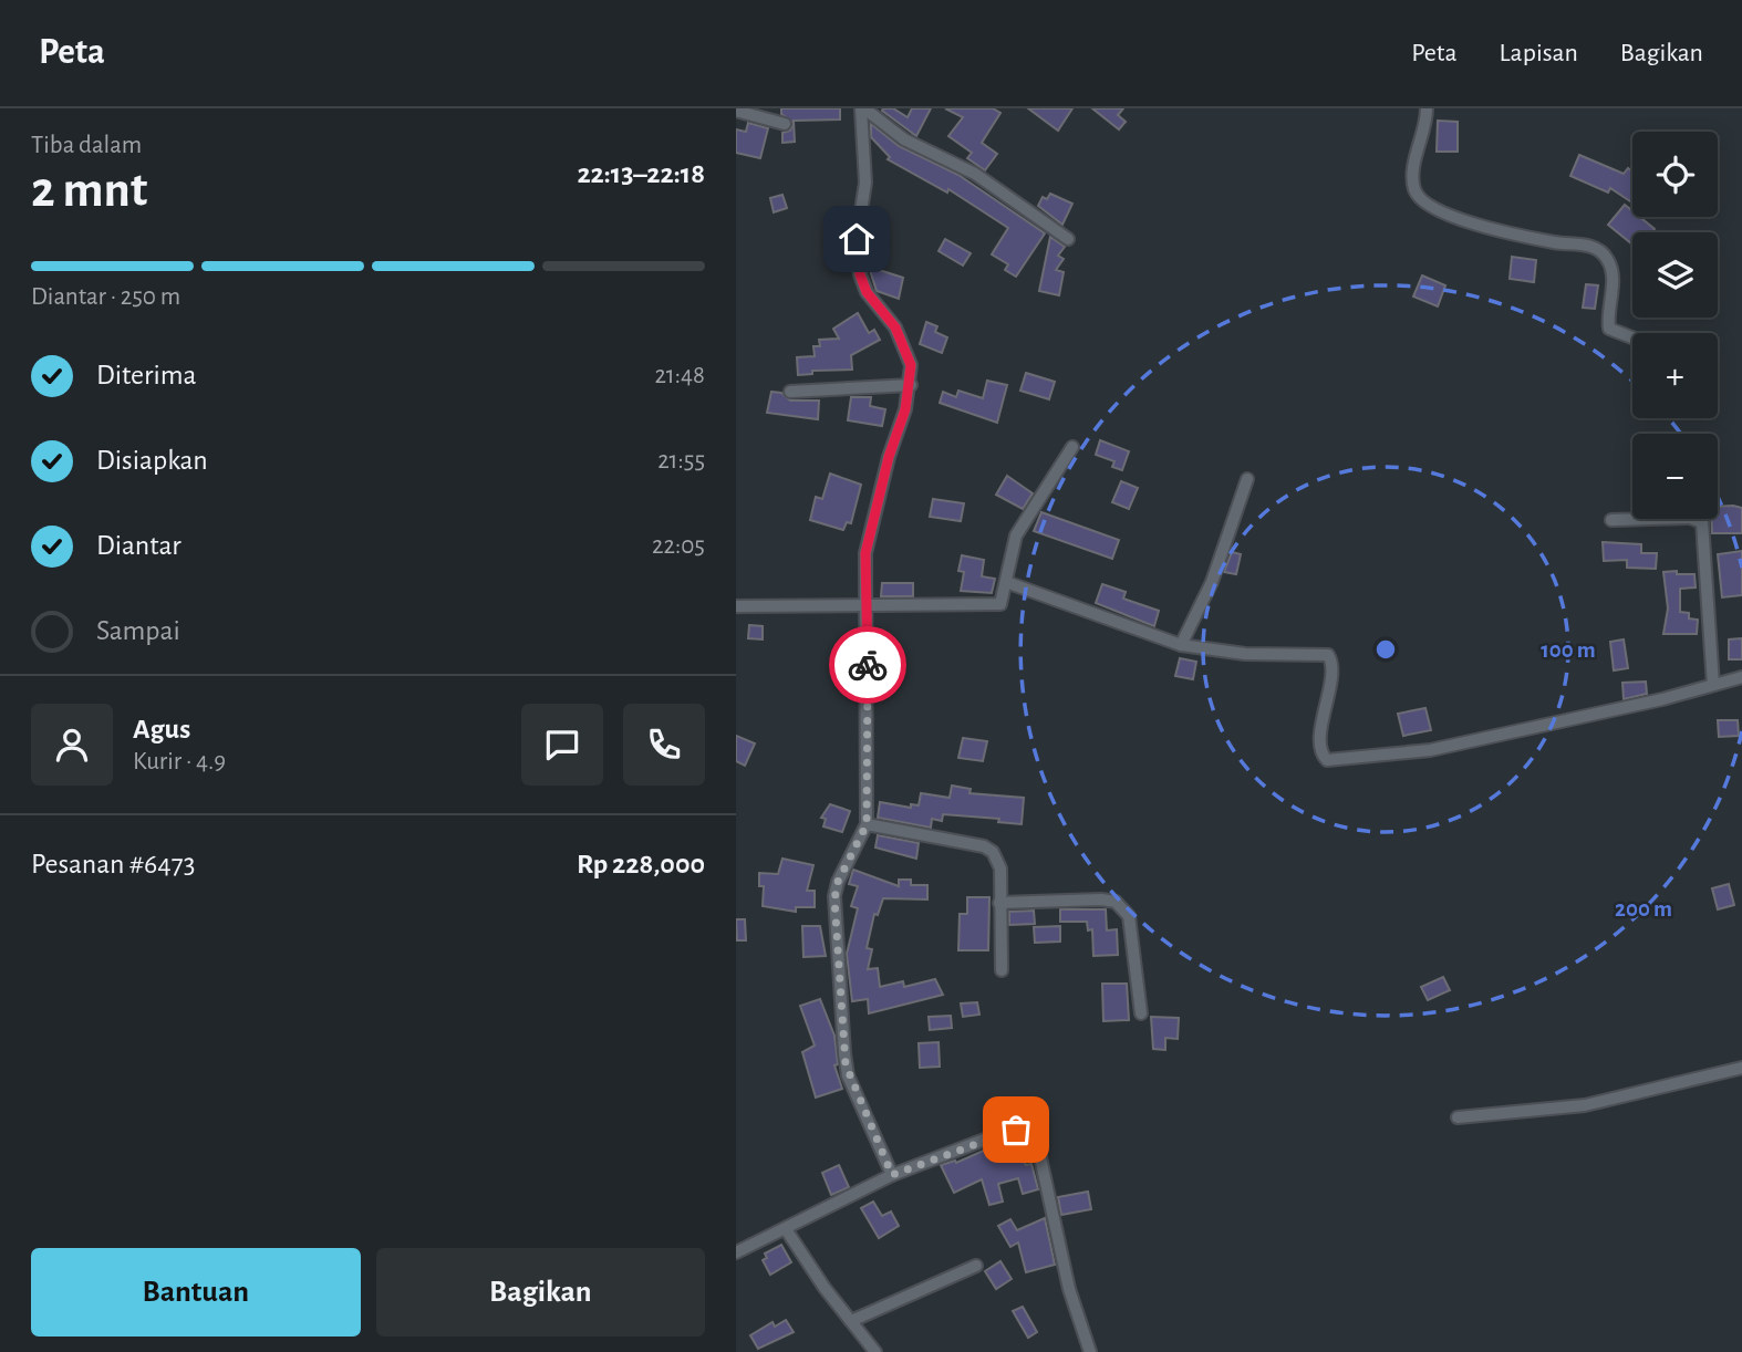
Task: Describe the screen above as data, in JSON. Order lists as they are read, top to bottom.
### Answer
{
  "page": {
    "header": "Peta",
    "nav": ["Peta", "Lapisan", "Bagikan"],
    "heading": ["2 mnt", "Tiba dalam", "22:13–22:18"],
    "panel": [
      "Agus",
      "Kurir · 4.9",
      "Pesanan #6473",
      "Rp 228,000"
    ],
    "map_buttons": ["+", "−"],
    "bar": "Diantar · 250 m",
    "list": [
      ["Diterima", "21:48"],
      ["Disiapkan", "21:55"],
      ["Diantar", "22:05"],
      "Sampai"
    ],
    "buttons": ["Bantuan", "Bagikan"]
  },
  "rings": ["100 m", "200 m"]
}
